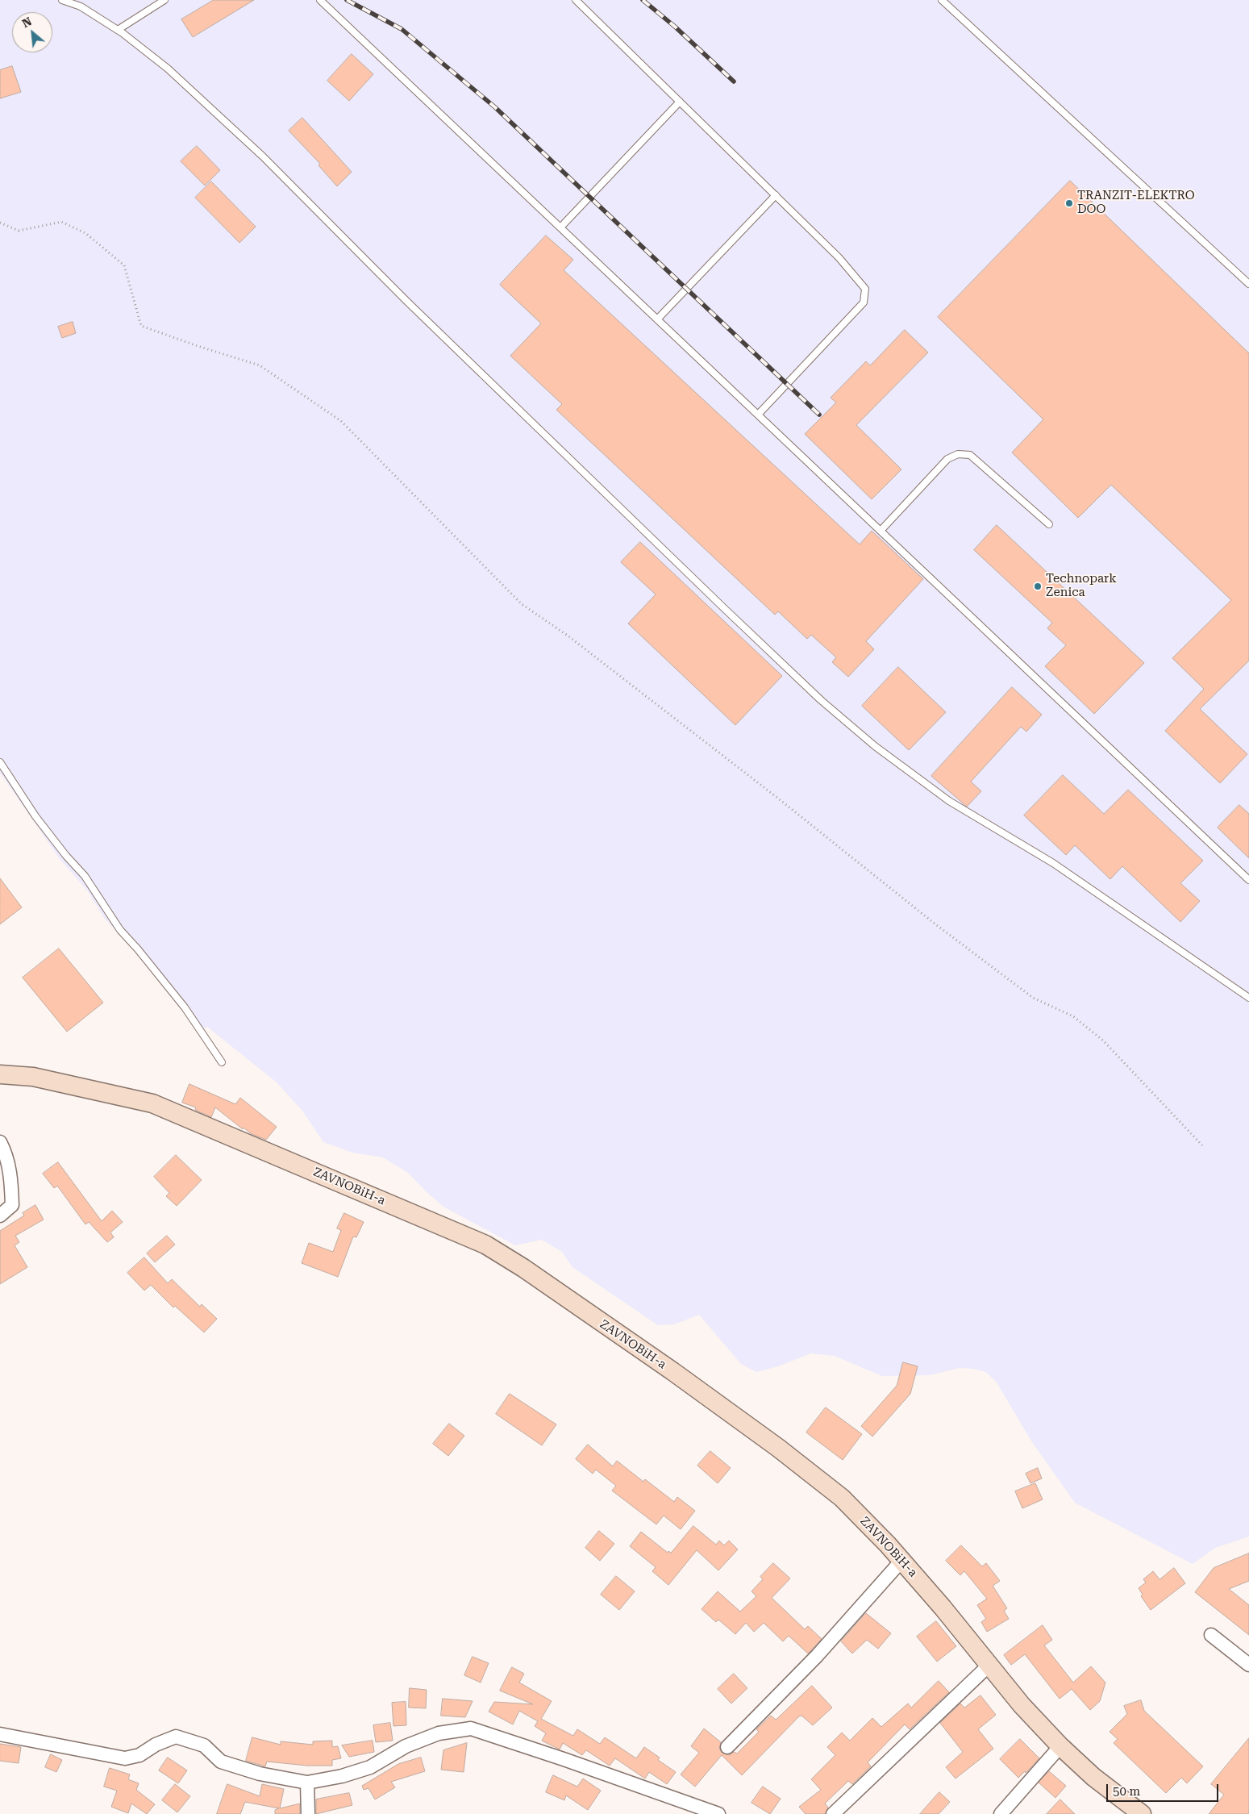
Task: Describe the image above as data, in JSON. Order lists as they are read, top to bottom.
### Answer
{
  "streets": {
    "main road": ["ZAVNOBiH-a"]
  },
  "places": ["TRANZIT-ELEKTRO DOO", "Technopark Zenica"],
  "scale_bar": "50 m",
  "north": "top left"
}
